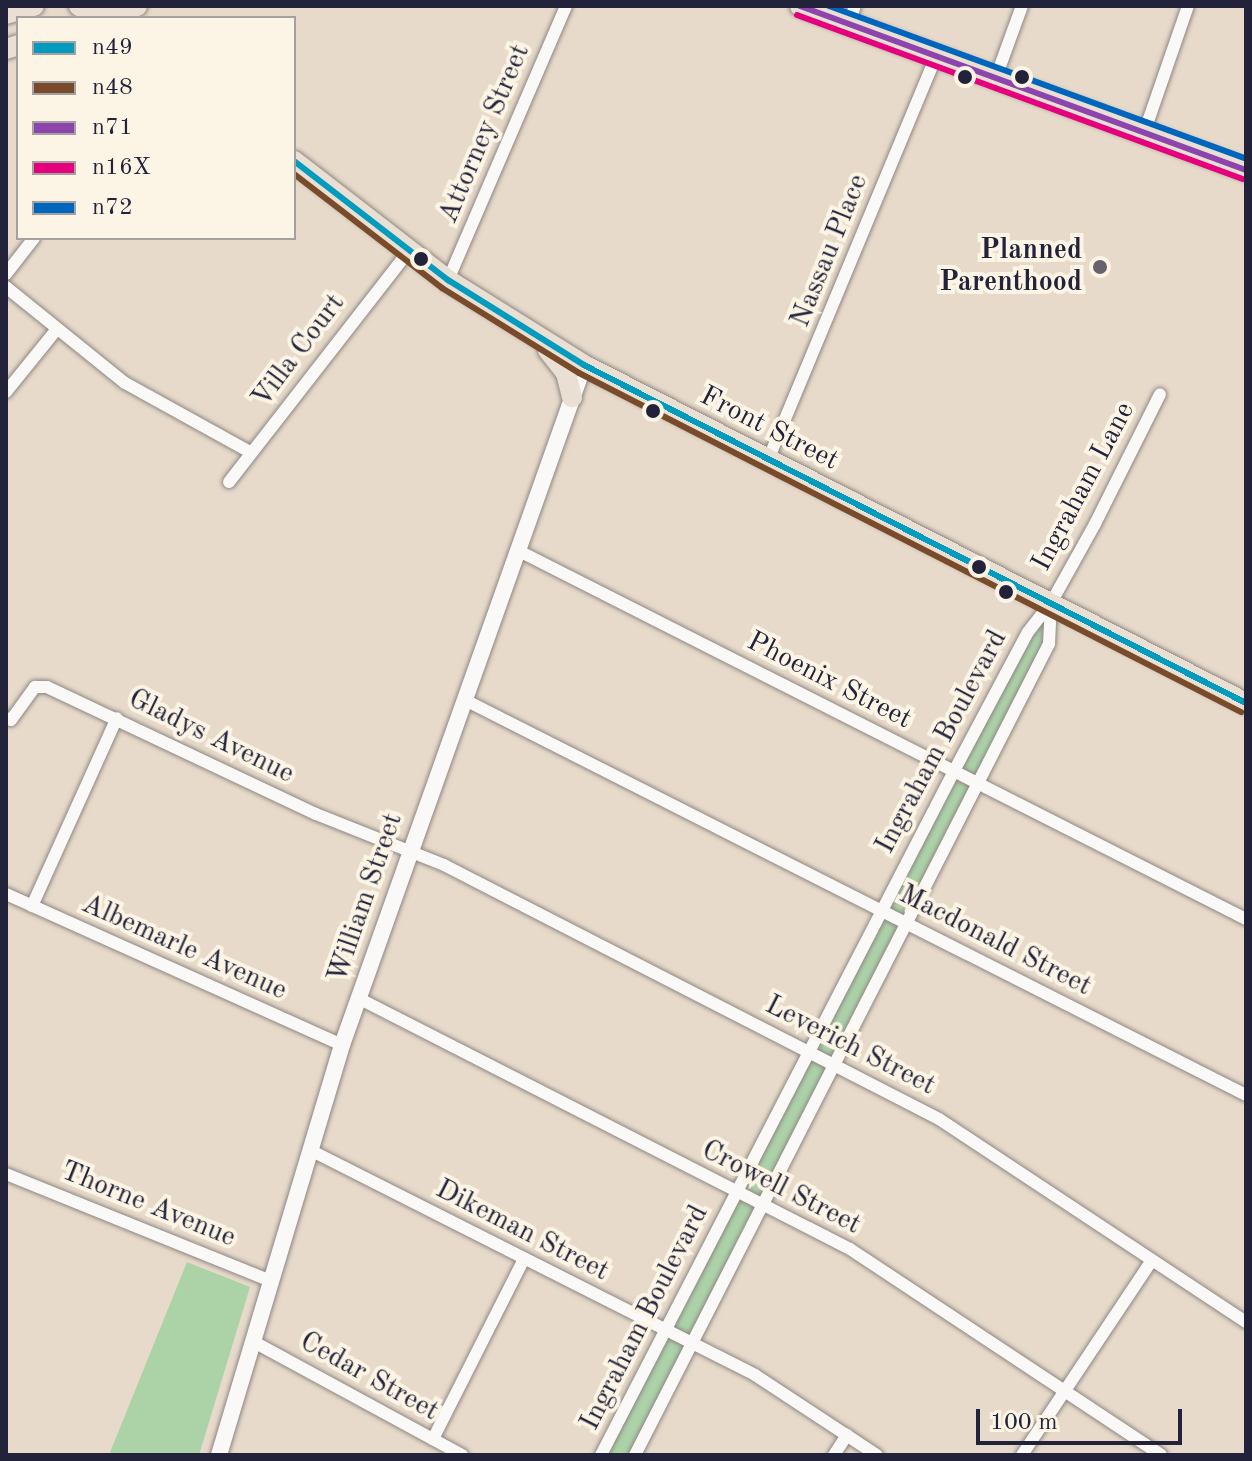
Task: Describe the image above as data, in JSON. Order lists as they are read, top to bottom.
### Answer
{
  "streets": {
    "main road": ["Front Street"],
    "street": [
      "Attorney Street",
      "Nassau Place",
      "Villa Court",
      "Ingraham Lane",
      "Phoenix Street",
      "Gladys Avenue",
      "Ingraham Boulevard",
      "William Street",
      "Macdonald Street",
      "Albemarle Avenue",
      "Leverich Street",
      "Crowell Street",
      "Thorne Avenue",
      "Dikeman Street",
      "Cedar Street"
    ]
  },
  "crossings": [
    ["Attorney Street", "Front Street"],
    ["Nassau Place", "Front Street"],
    ["Villa Court", "Front Street"],
    ["Front Street", "Ingraham Lane"],
    ["Front Street", "Ingraham Boulevard"],
    ["Front Street", "William Street"],
    ["Ingraham Lane", "Ingraham Boulevard"],
    ["Phoenix Street", "Ingraham Boulevard"],
    ["Phoenix Street", "William Street"],
    ["Gladys Avenue", "William Street"],
    ["Gladys Avenue", "Leverich Street"],
    ["Ingraham Boulevard", "Macdonald Street"],
    ["Ingraham Boulevard", "Leverich Street"],
    ["Ingraham Boulevard", "Crowell Street"],
    ["Ingraham Boulevard", "Dikeman Street"],
    ["William Street", "Macdonald Street"],
    ["William Street", "Albemarle Avenue"],
    ["William Street", "Leverich Street"],
    ["William Street", "Crowell Street"],
    ["William Street", "Thorne Avenue"],
    ["William Street", "Dikeman Street"],
    ["William Street", "Cedar Street"]
  ],
  "places": ["Planned Parenthood"],
  "lines": [
    "transit line n71",
    "transit line n72",
    "transit line n16X",
    "transit line n49",
    "transit line n48"
  ],
  "legend": [
    "n49",
    "n48",
    "n71",
    "n16X",
    "n72"
  ],
  "scale_bar": "100 m"
}
